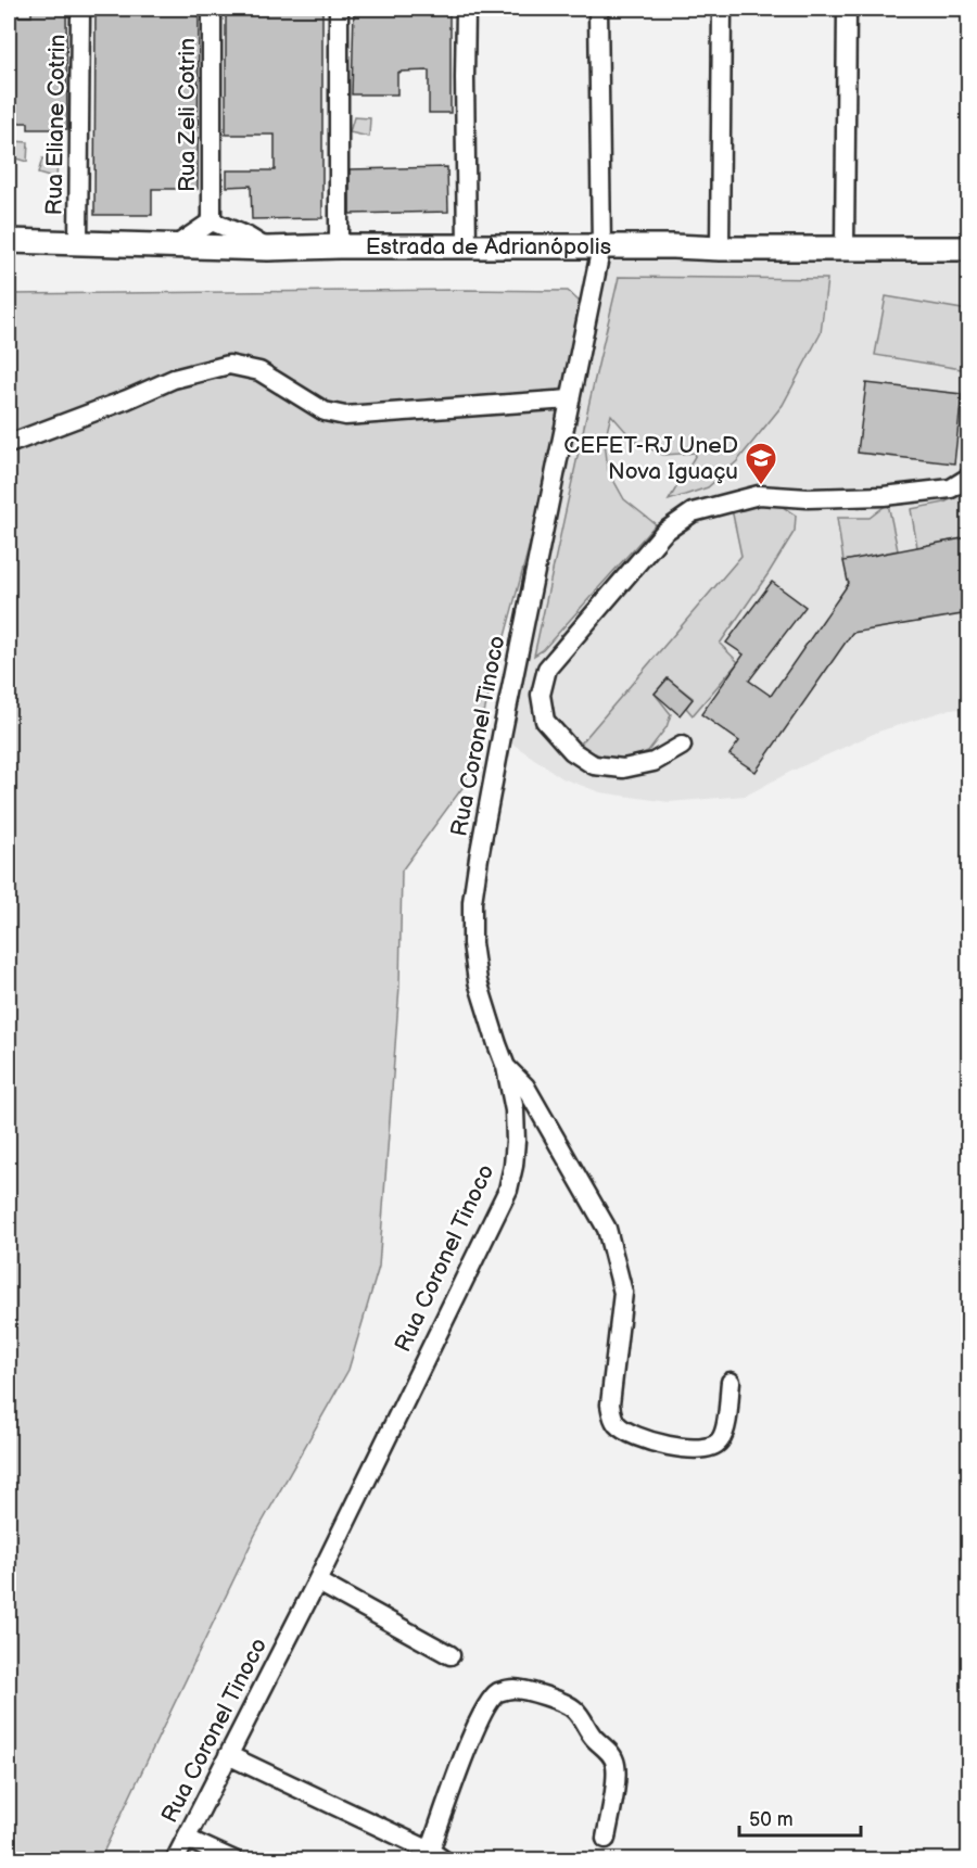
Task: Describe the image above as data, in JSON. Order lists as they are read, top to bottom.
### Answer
{
  "streets": {
    "main road": ["Estrada de Adrianópolis"],
    "street": ["Rua Zeli Cotrin", "Rua Eliane Cotrin", "Rua Coronel Tinoco"]
  },
  "crossings": [
    ["Rua Zeli Cotrin", "Estrada de Adrianópolis"],
    ["Rua Eliane Cotrin", "Estrada de Adrianópolis"],
    ["Estrada de Adrianópolis", "Rua Coronel Tinoco"]
  ],
  "places": {
    "school or university": ["CEFET-RJ UneD Nova Iguaçu"]
  },
  "scale_bar": "50 m"
}
